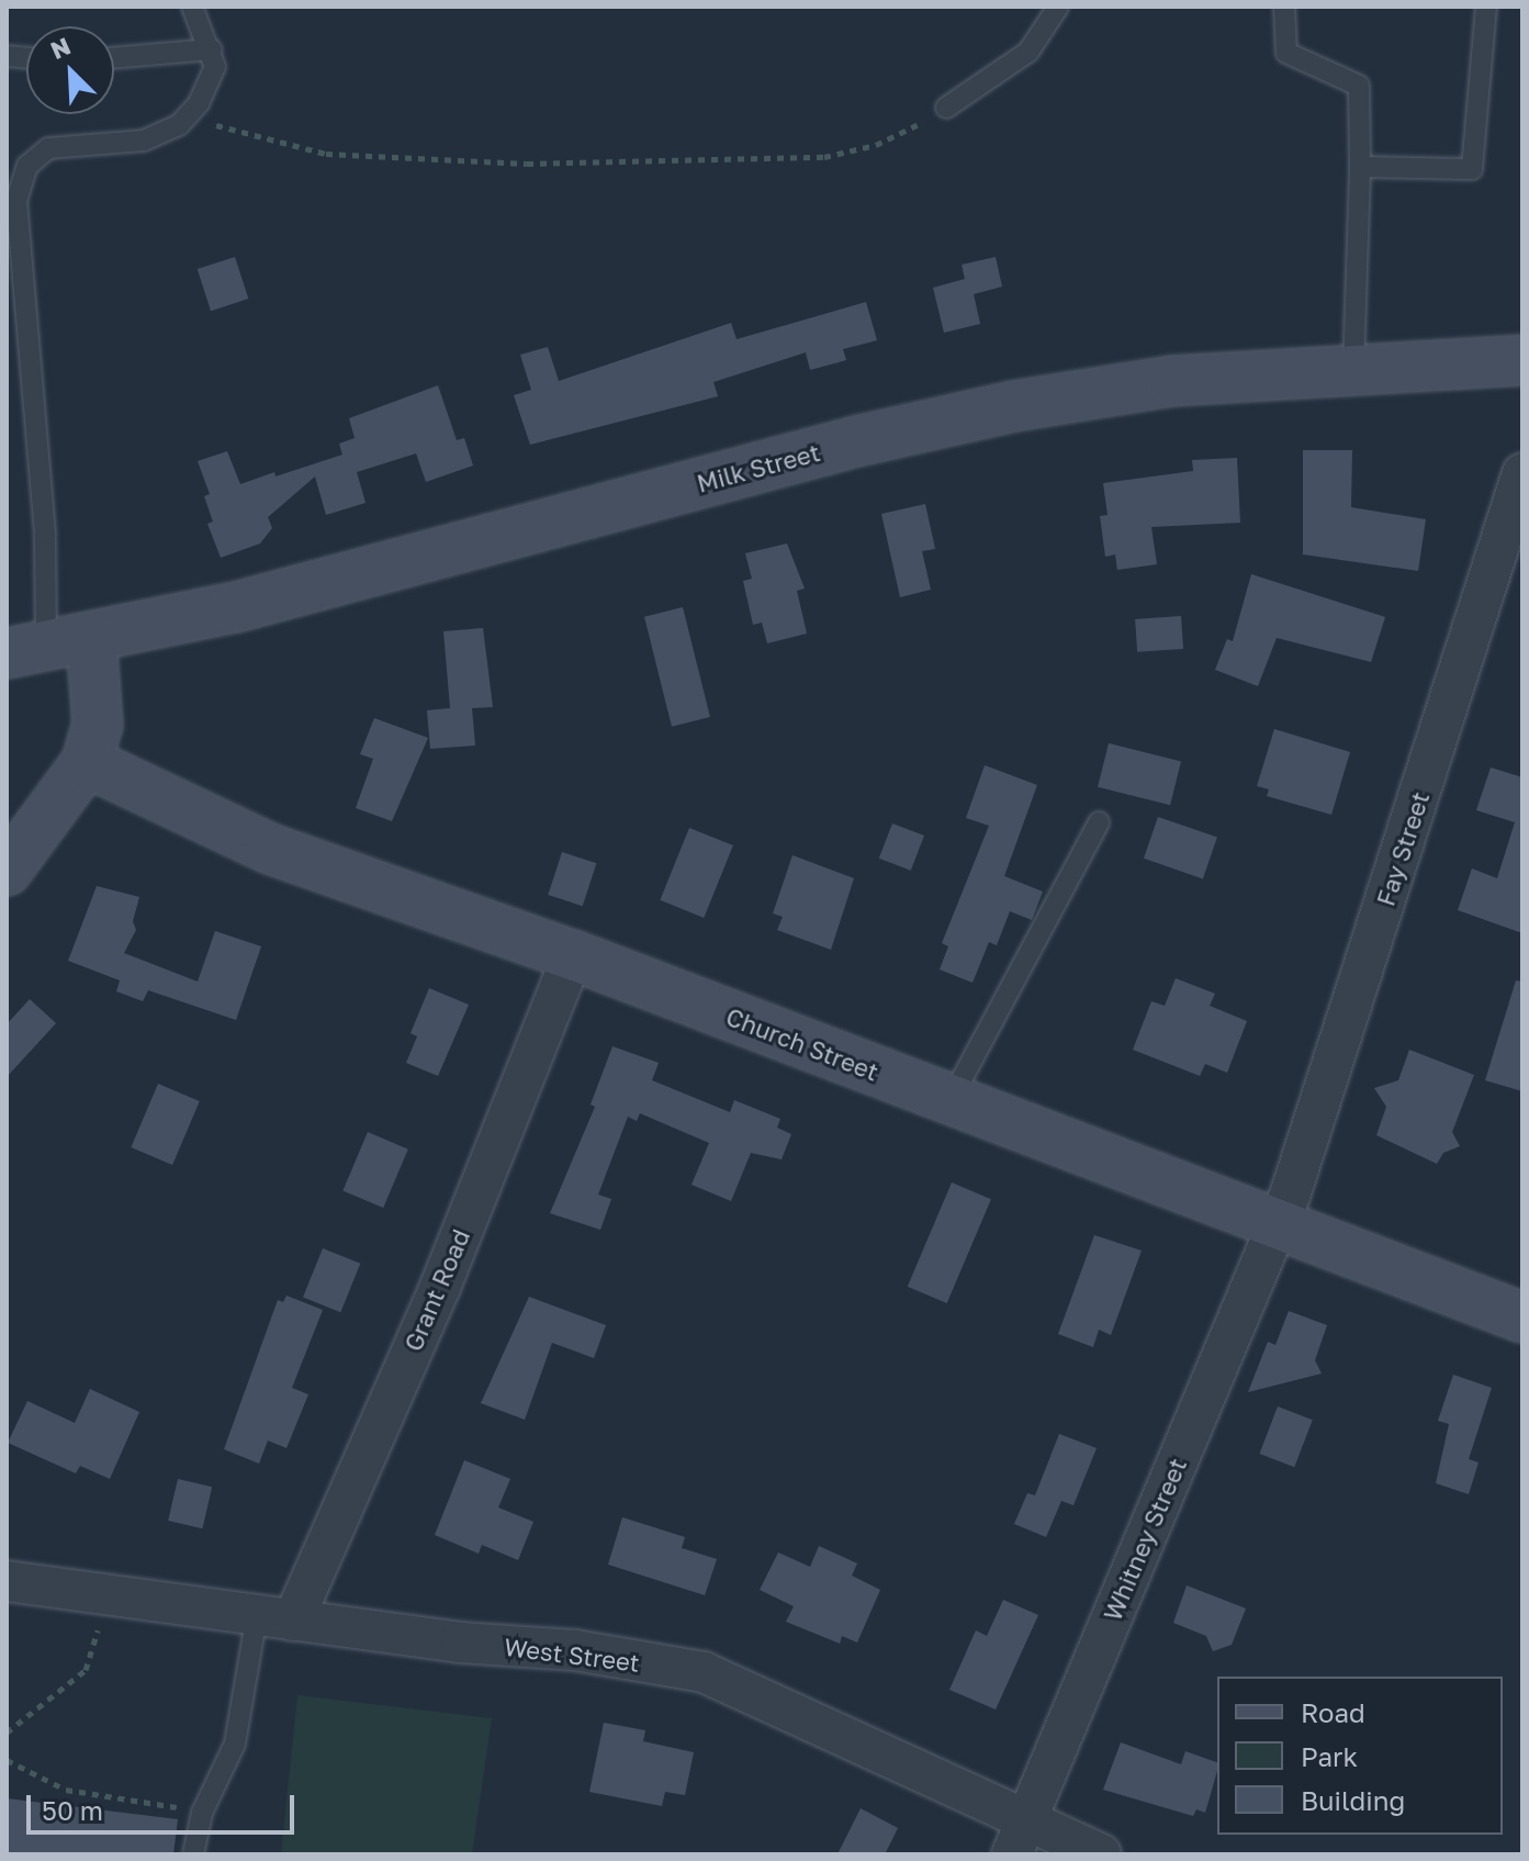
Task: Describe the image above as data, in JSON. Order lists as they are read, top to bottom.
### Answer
{
  "streets": {
    "main road": ["Milk Street", "Church Street"],
    "street": [
      "Fay Street",
      "Grant Road",
      "Whitney Street",
      "West Street"
    ]
  },
  "crossings": [
    ["Fay Street", "Church Street"],
    ["Fay Street", "Whitney Street"],
    ["Church Street", "Grant Road"],
    ["Church Street", "Whitney Street"],
    ["Grant Road", "West Street"],
    ["Whitney Street", "West Street"]
  ],
  "legend": ["Road", "Park", "Building"],
  "scale_bar": "50 m",
  "north": "top left"
}
